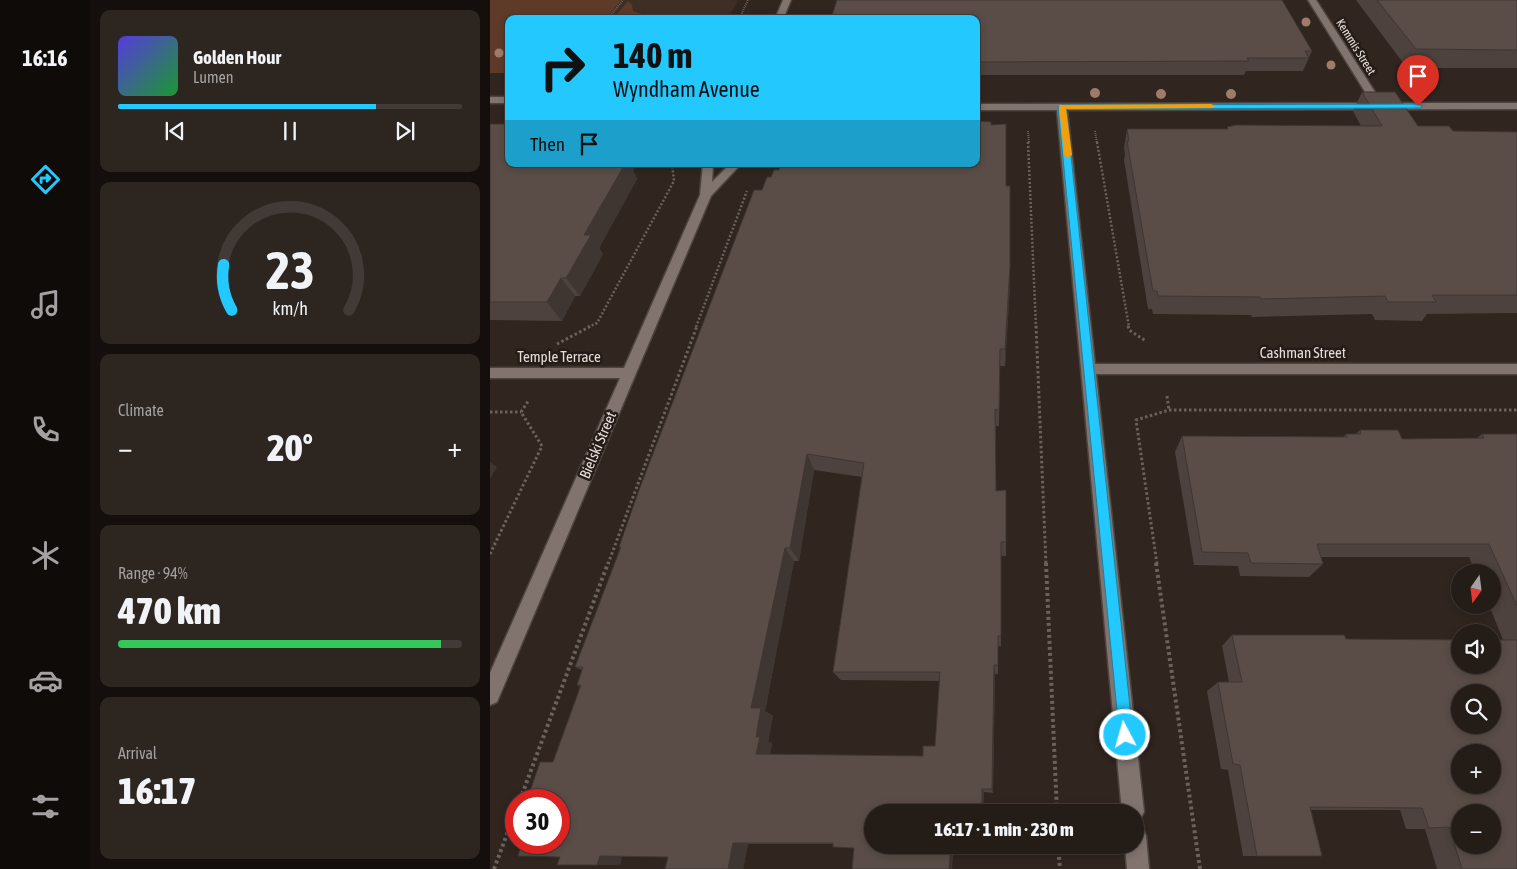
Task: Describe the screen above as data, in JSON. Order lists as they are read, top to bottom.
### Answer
{
  "streets": {
    "street": [
      "Kemmis Street",
      "Cashman Street",
      "Temple Terrace",
      "Bielski Street"
    ]
  },
  "crossings": [
    ["Temple Terrace", "Bielski Street"]
  ],
  "north": "bottom",
  "page": {
    "tabs": "16:16",
    "turn": ["140 m", "Wyndham Avenue"],
    "song": ["Golden Hour", "Lumen"],
    "then": "Then",
    "tile": [
      "Climate",
      ["Range · 94%", "470 km"],
      ["Arrival", "16:17"]
    ],
    "heat": ["−", "20°", "+"],
    "map_buttons": ["+", "−"],
    "limit": "30",
    "trip": "16:17 · 1 min · 230 m",
    "gauge": ["23", "km/h"]
  }
}
